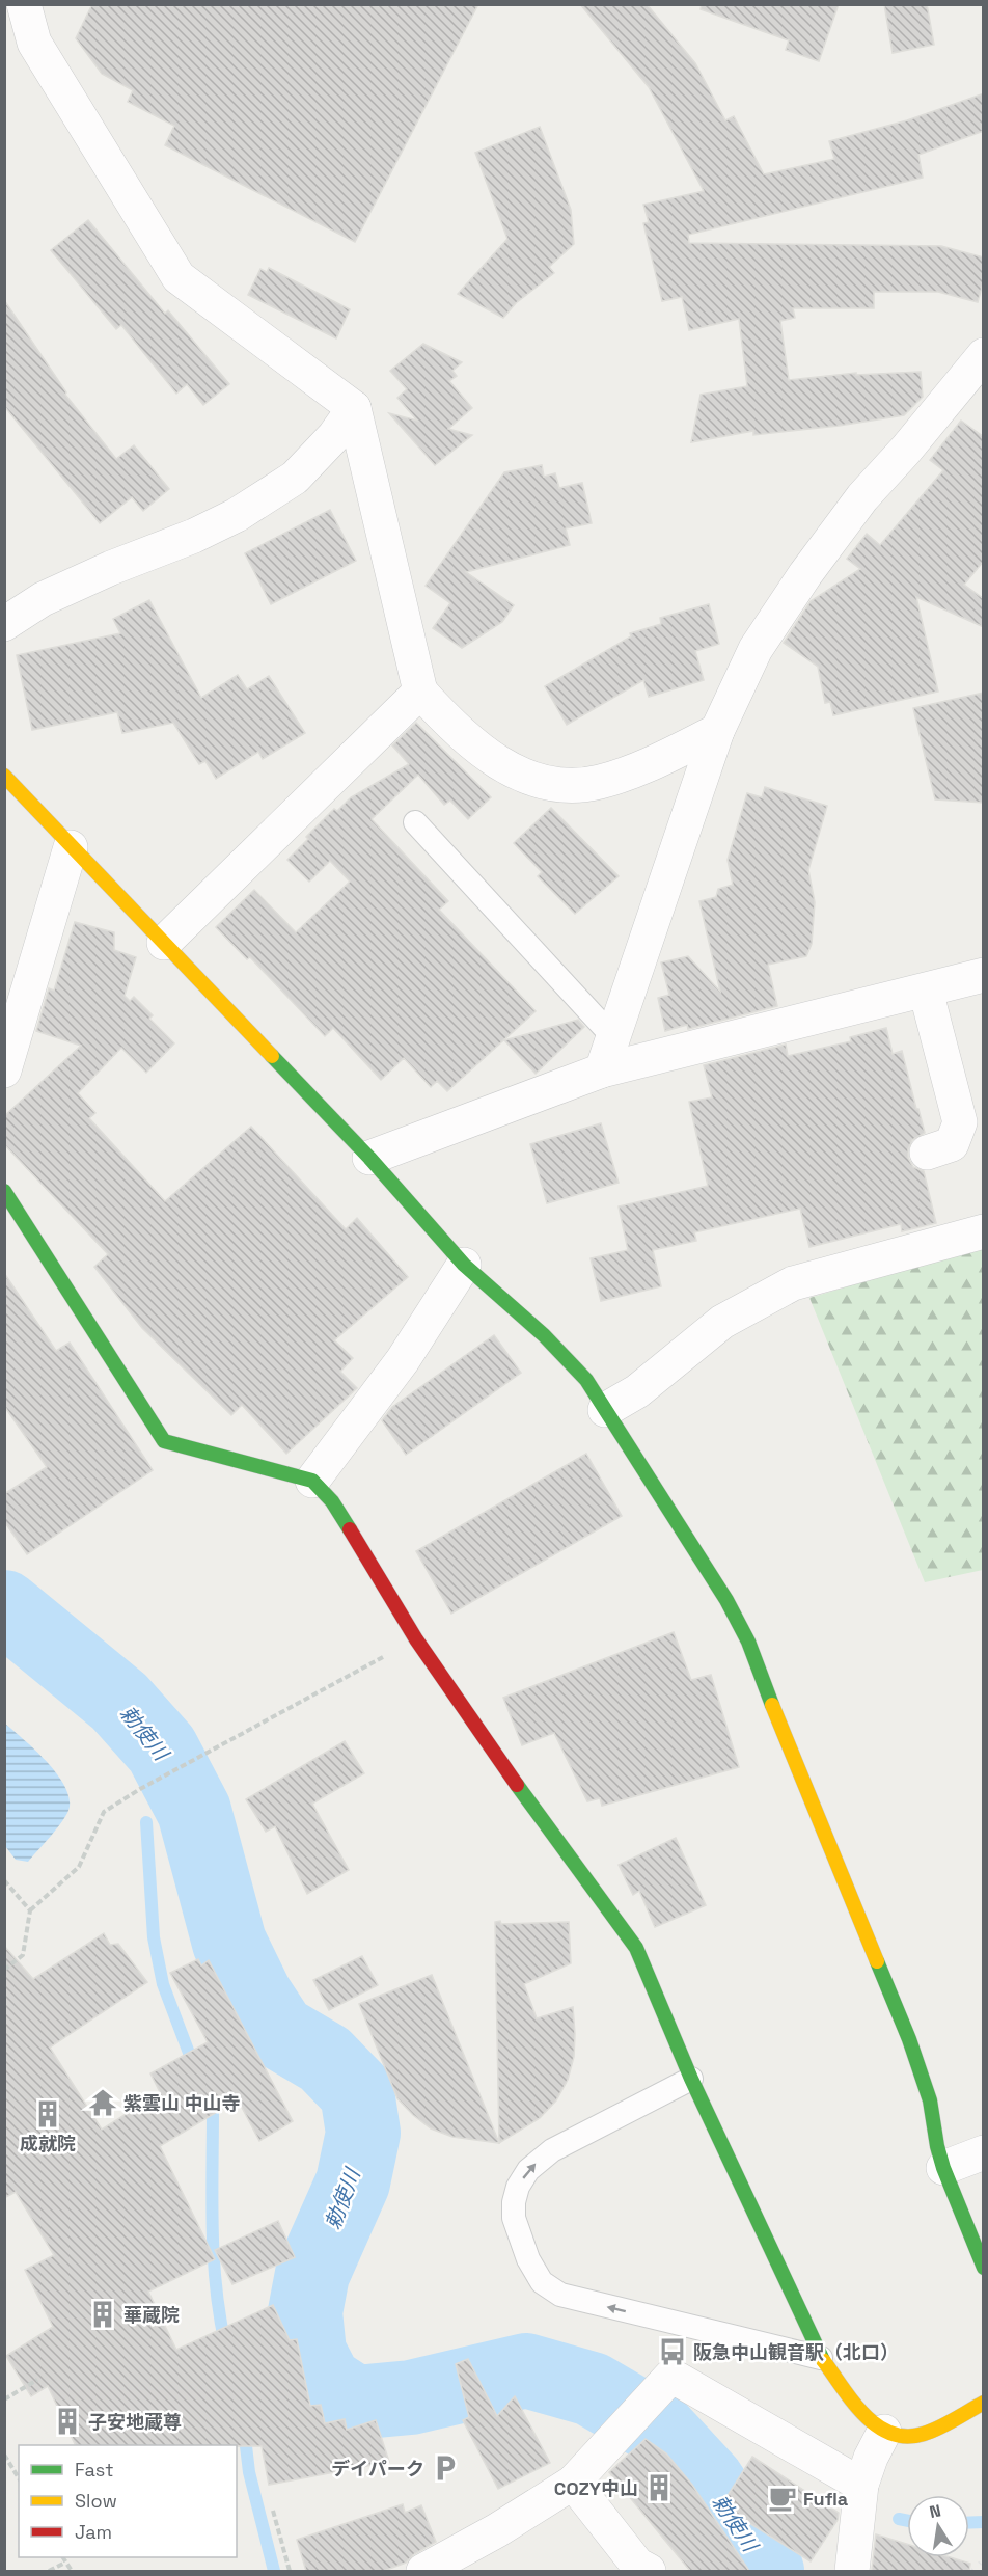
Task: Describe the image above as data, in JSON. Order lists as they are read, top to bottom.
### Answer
{
  "water": ["勅使川"],
  "places": {
    "temple": ["紫雲山 中山寺"],
    "building": [
      "成就院",
      "華蔵院",
      "子安地蔵尊",
      "COZY中山"
    ],
    "bus stop": ["阪急中山観音駅（北口）"],
    "parking": ["デイパーク"],
    "cafe": ["Fufla"]
  },
  "legend": ["Fast", "Slow", "Jam"],
  "north": "top"
}
